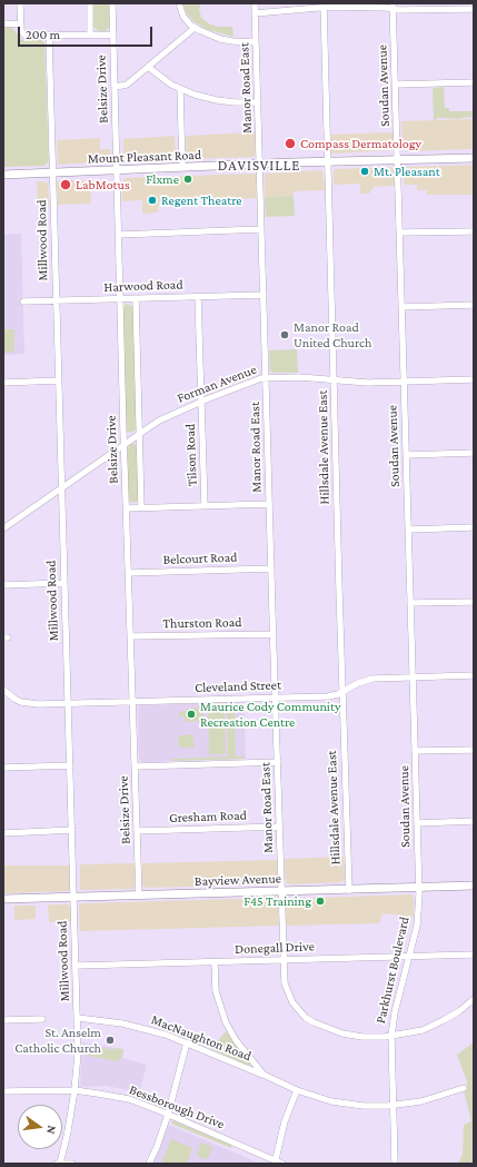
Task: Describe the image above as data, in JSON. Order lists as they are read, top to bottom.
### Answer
{
  "streets": {
    "main road": ["Mount Pleasant Road", "Bayview Avenue"],
    "street": [
      "Soudan Avenue",
      "Manor Road East",
      "Belsize Drive",
      "Millwood Road",
      "Harwood Road",
      "Forman Avenue",
      "Hillsdale Avenue East",
      "Tilson Road",
      "Belcourt Road",
      "Thurston Road",
      "Cleveland Street",
      "Gresham Road",
      "Donegall Drive",
      "Parkhurst Boulevard",
      "MacNaughton Road",
      "Bessborough Drive"
    ]
  },
  "crossings": [
    ["Soudan Avenue", "Mount Pleasant Road"],
    ["Soudan Avenue", "Forman Avenue"],
    ["Soudan Avenue", "Cleveland Street"],
    ["Soudan Avenue", "Bayview Avenue"],
    ["Soudan Avenue", "Parkhurst Boulevard"],
    ["Manor Road East", "Mount Pleasant Road"],
    ["Manor Road East", "Harwood Road"],
    ["Manor Road East", "Forman Avenue"],
    ["Manor Road East", "Belcourt Road"],
    ["Manor Road East", "Thurston Road"],
    ["Manor Road East", "Cleveland Street"],
    ["Manor Road East", "Gresham Road"],
    ["Manor Road East", "Bayview Avenue"],
    ["Manor Road East", "Donegall Drive"],
    ["Manor Road East", "Parkhurst Boulevard"],
    ["Belsize Drive", "Mount Pleasant Road"],
    ["Belsize Drive", "Harwood Road"],
    ["Belsize Drive", "Forman Avenue"],
    ["Belsize Drive", "Belcourt Road"],
    ["Belsize Drive", "Thurston Road"],
    ["Belsize Drive", "Cleveland Street"],
    ["Belsize Drive", "Gresham Road"],
    ["Belsize Drive", "Bayview Avenue"],
    ["Mount Pleasant Road", "Millwood Road"],
    ["Mount Pleasant Road", "Hillsdale Avenue East"],
    ["Millwood Road", "Harwood Road"],
    ["Millwood Road", "Forman Avenue"],
    ["Millwood Road", "Cleveland Street"],
    ["Millwood Road", "Bayview Avenue"],
    ["Millwood Road", "Donegall Drive"],
    ["Millwood Road", "MacNaughton Road"],
    ["Millwood Road", "Bessborough Drive"],
    ["Harwood Road", "Tilson Road"],
    ["Forman Avenue", "Hillsdale Avenue East"],
    ["Forman Avenue", "Tilson Road"],
    ["Hillsdale Avenue East", "Cleveland Street"],
    ["Hillsdale Avenue East", "Bayview Avenue"],
    ["Bayview Avenue", "Parkhurst Boulevard"],
    ["Donegall Drive", "Parkhurst Boulevard"],
    ["Parkhurst Boulevard", "MacNaughton Road"]
  ],
  "districts": ["DAVISVILLE"],
  "places": [
    "Compass Dermatology",
    "Mt. Pleasant",
    "Flxme",
    "LabMotus",
    "Regent Theatre",
    "Manor Road United Church",
    "Maurice Cody Community Recreation Centre",
    "F45 Training",
    "St. Anselm Catholic Church"
  ],
  "scale_bar": "200 m",
  "north": "right"
}
